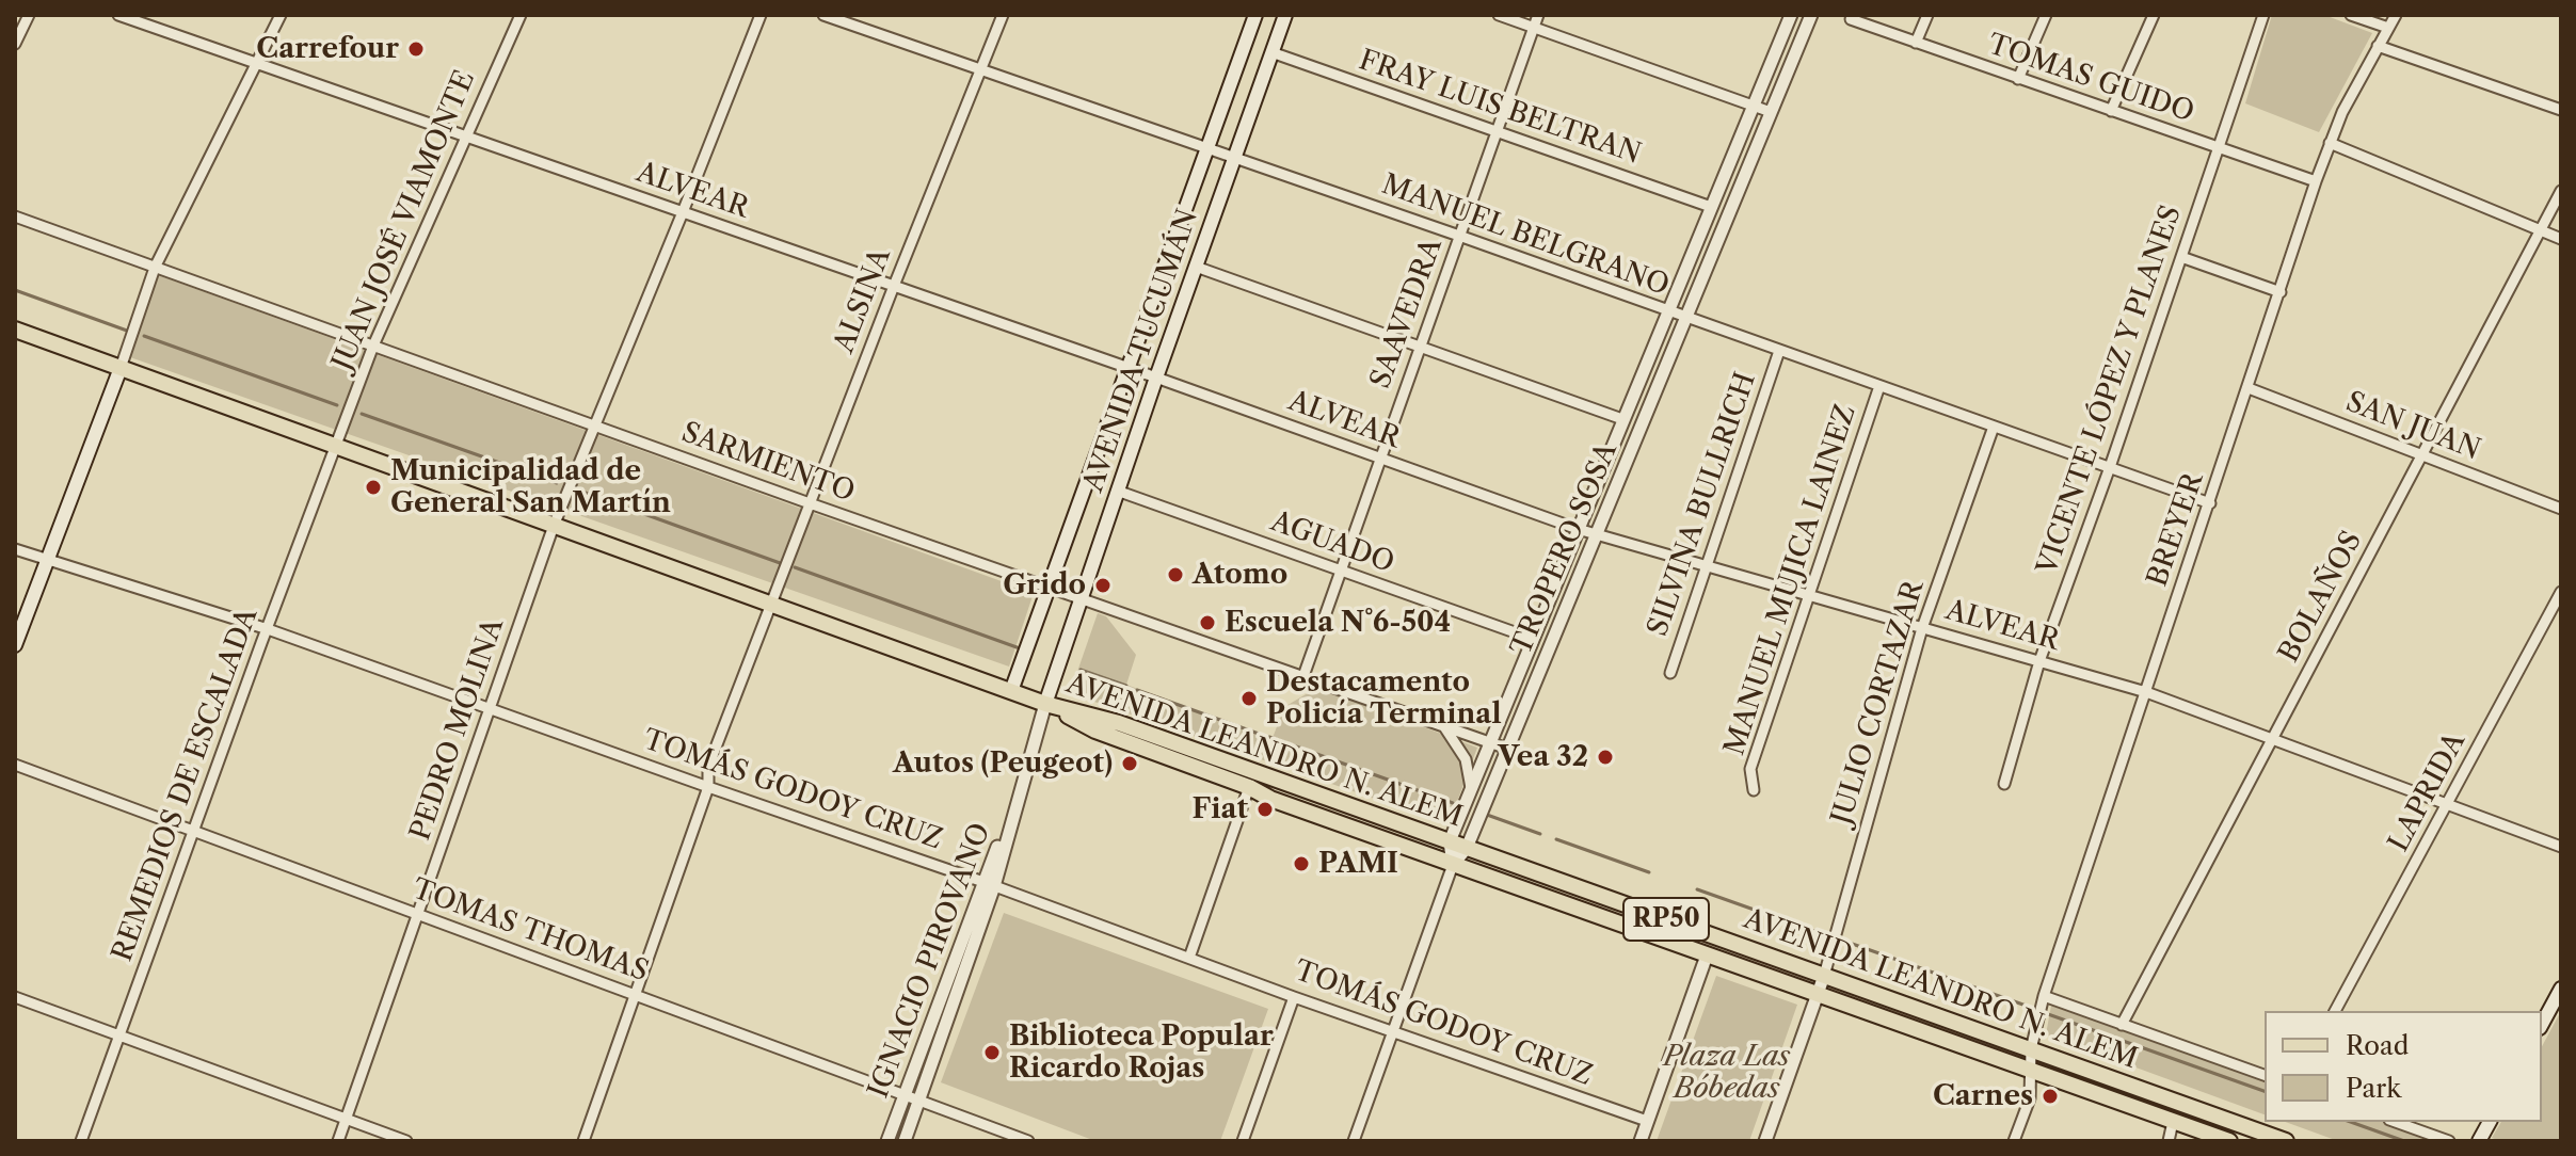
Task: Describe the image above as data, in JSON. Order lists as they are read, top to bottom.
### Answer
{
  "streets": {
    "main road": ["AVENIDA TUCUMÁN", "AVENIDA LEANDRO N. ALEM", "RP50"],
    "street": [
      "TOMAS GUIDO",
      "FRAY LUIS BELTRAN",
      "ALVEAR",
      "JUAN JOSÉ VIAMONTE",
      "MANUEL BELGRANO",
      "ALSINA",
      "SAAVEDRA",
      "VICENTE LÓPEZ Y PLANES",
      "SAN JUAN",
      "SARMIENTO",
      "SILVINA BULLRICH",
      "BREYER",
      "AGUADO",
      "TROPERO SOSA",
      "MANUEL MUJICA LAINEZ",
      "BOLAÑOS",
      "JULIO CORTAZAR",
      "PEDRO MOLINA",
      "REMEDIOS DE ESCALADA",
      "TOMÁS GODOY CRUZ",
      "LAPRIDA",
      "TOMAS THOMAS",
      "IGNACIO PIROVANO"
    ]
  },
  "crossings": [
    ["TOMAS GUIDO", "VICENTE LÓPEZ Y PLANES"],
    ["TOMAS GUIDO", "BREYER"],
    ["FRAY LUIS BELTRAN", "SAAVEDRA"],
    ["FRAY LUIS BELTRAN", "AVENIDA TUCUMÁN"],
    ["FRAY LUIS BELTRAN", "TROPERO SOSA"],
    ["ALVEAR", "JUAN JOSÉ VIAMONTE"],
    ["ALVEAR", "ALSINA"],
    ["ALVEAR", "SAAVEDRA"],
    ["ALVEAR", "AVENIDA TUCUMÁN"],
    ["ALVEAR", "VICENTE LÓPEZ Y PLANES"],
    ["ALVEAR", "SILVINA BULLRICH"],
    ["ALVEAR", "BREYER"],
    ["ALVEAR", "TROPERO SOSA"],
    ["ALVEAR", "MANUEL MUJICA LAINEZ"],
    ["ALVEAR", "BOLAÑOS"],
    ["ALVEAR", "JULIO CORTAZAR"],
    ["ALVEAR", "PEDRO MOLINA"],
    ["ALVEAR", "LAPRIDA"],
    ["JUAN JOSÉ VIAMONTE", "SARMIENTO"],
    ["JUAN JOSÉ VIAMONTE", "AVENIDA LEANDRO N. ALEM"],
    ["JUAN JOSÉ VIAMONTE", "REMEDIOS DE ESCALADA"],
    ["MANUEL BELGRANO", "ALSINA"],
    ["MANUEL BELGRANO", "SAAVEDRA"],
    ["MANUEL BELGRANO", "AVENIDA TUCUMÁN"],
    ["MANUEL BELGRANO", "VICENTE LÓPEZ Y PLANES"],
    ["MANUEL BELGRANO", "SILVINA BULLRICH"],
    ["MANUEL BELGRANO", "BREYER"],
    ["MANUEL BELGRANO", "TROPERO SOSA"],
    ["MANUEL BELGRANO", "MANUEL MUJICA LAINEZ"],
    ["MANUEL BELGRANO", "JULIO CORTAZAR"],
    ["ALSINA", "SARMIENTO"],
    ["ALSINA", "AVENIDA LEANDRO N. ALEM"],
    ["ALSINA", "TOMÁS GODOY CRUZ"],
    ["ALSINA", "TOMAS THOMAS"],
    ["SAAVEDRA", "SARMIENTO"],
    ["SAAVEDRA", "AGUADO"],
    ["AVENIDA TUCUMÁN", "SARMIENTO"],
    ["AVENIDA TUCUMÁN", "AGUADO"],
    ["AVENIDA TUCUMÁN", "AVENIDA LEANDRO N. ALEM"],
    ["AVENIDA TUCUMÁN", "IGNACIO PIROVANO"],
    ["SAN JUAN", "BREYER"],
    ["SAN JUAN", "BOLAÑOS"],
    ["SARMIENTO", "TROPERO SOSA"],
    ["SARMIENTO", "PEDRO MOLINA"],
    ["BREYER", "AVENIDA LEANDRO N. ALEM"],
    ["AGUADO", "TROPERO SOSA"],
    ["TROPERO SOSA", "AVENIDA LEANDRO N. ALEM"],
    ["JULIO CORTAZAR", "AVENIDA LEANDRO N. ALEM"],
    ["PEDRO MOLINA", "AVENIDA LEANDRO N. ALEM"],
    ["PEDRO MOLINA", "TOMÁS GODOY CRUZ"],
    ["PEDRO MOLINA", "TOMAS THOMAS"],
    ["AVENIDA LEANDRO N. ALEM", "REMEDIOS DE ESCALADA"],
    ["AVENIDA LEANDRO N. ALEM", "IGNACIO PIROVANO"],
    ["REMEDIOS DE ESCALADA", "TOMÁS GODOY CRUZ"],
    ["REMEDIOS DE ESCALADA", "TOMAS THOMAS"],
    ["TOMÁS GODOY CRUZ", "IGNACIO PIROVANO"],
    ["TOMAS THOMAS", "IGNACIO PIROVANO"]
  ],
  "parks": ["Plaza Las Bóbedas"],
  "places": [
    "Carrefour",
    "Municipalidad de General San Martín",
    "Atomo",
    "Grido",
    "Escuela N°6-504",
    "Destacamento Policía Terminal",
    "Vea 32",
    "Autos (Peugeot)",
    "Fiat",
    "PAMI",
    "Biblioteca Popular Ricardo Rojas",
    "Carnes"
  ],
  "legend": ["Road", "Park"]
}
